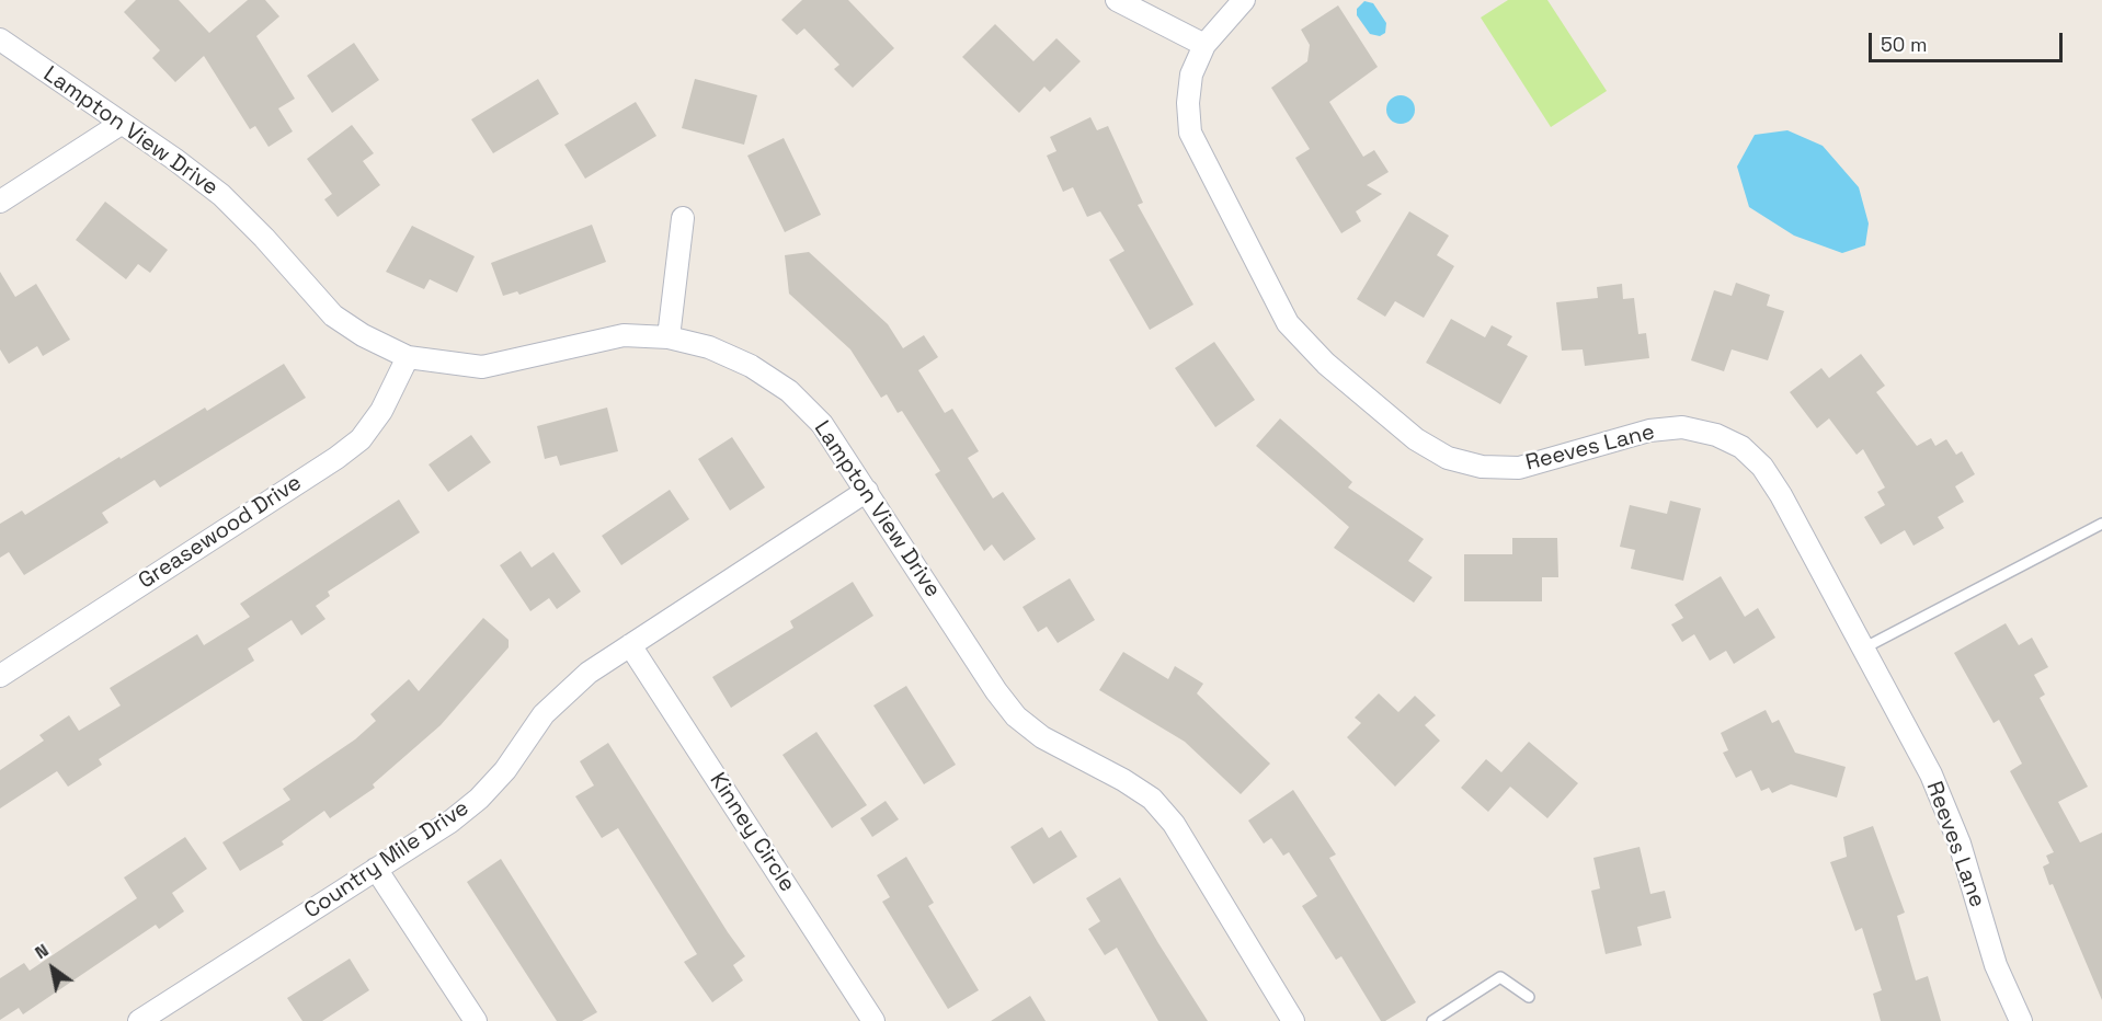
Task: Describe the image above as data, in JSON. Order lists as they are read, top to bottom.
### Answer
{
  "streets": {
    "street": [
      "Lampton View Drive",
      "Reeves Lane",
      "Greasewood Drive",
      "Kinney Circle",
      "Country Mile Drive"
    ]
  },
  "crossings": [
    ["Lampton View Drive", "Greasewood Drive"],
    ["Lampton View Drive", "Country Mile Drive"],
    ["Kinney Circle", "Country Mile Drive"]
  ],
  "scale_bar": "50 m",
  "north": "top left"
}
